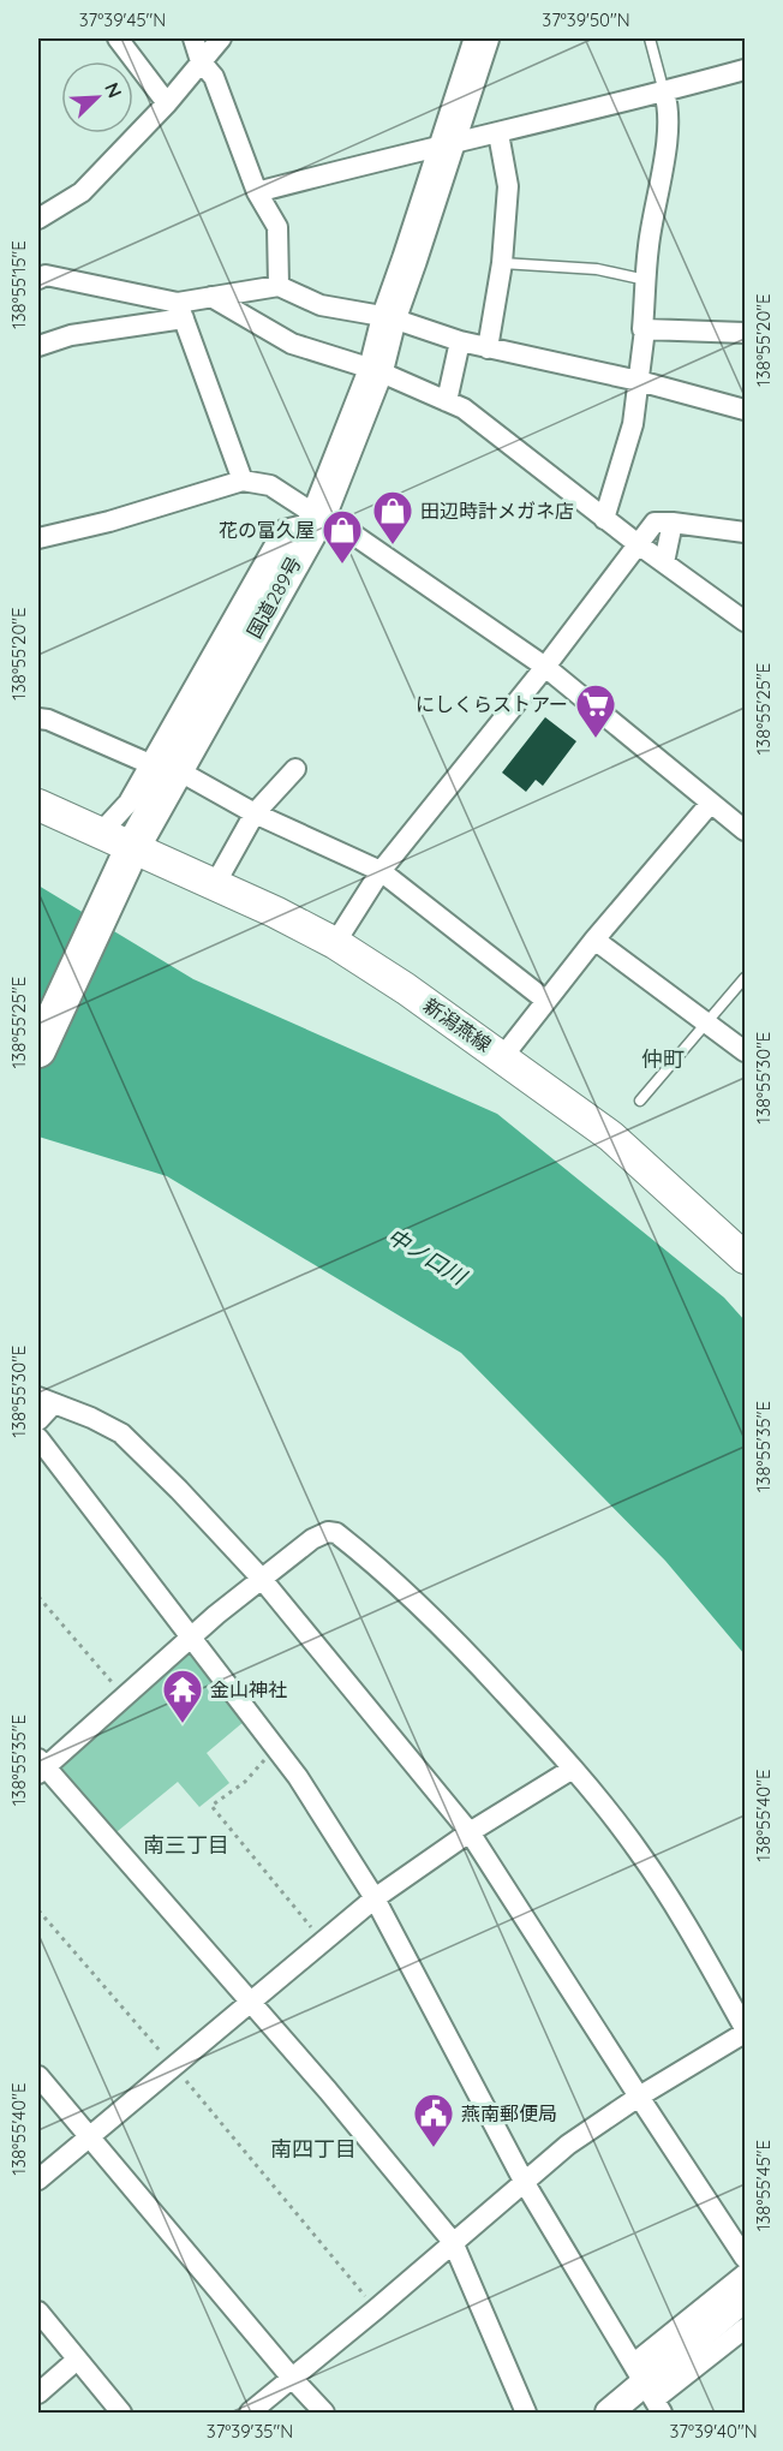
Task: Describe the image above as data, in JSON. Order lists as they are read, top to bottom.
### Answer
{
  "streets": {
    "highway": ["国道289号"],
    "main road": ["新潟燕線"]
  },
  "crossings": [
    ["国道289号", "新潟燕線"]
  ],
  "districts": ["仲町", "南三丁目", "南四丁目"],
  "water": ["中ノ口川"],
  "places": {
    "shop": ["田辺時計メガネ店", "花の富久屋"],
    "supermarket": ["にしくらストアー"],
    "temple": ["金山神社"],
    "public building": ["燕南郵便局"]
  },
  "north": "top right",
  "coordinates": [
    "37°39'45\"N",
    "37°39'50\"N",
    "138°55'15\"E",
    "138°55'20\"E",
    "138°55'25\"E",
    "138°55'30\"E",
    "138°55'35\"E",
    "138°55'40\"E",
    "138°55'45\"E",
    "37°39'35\"N",
    "37°39'40\"N"
  ]
}
